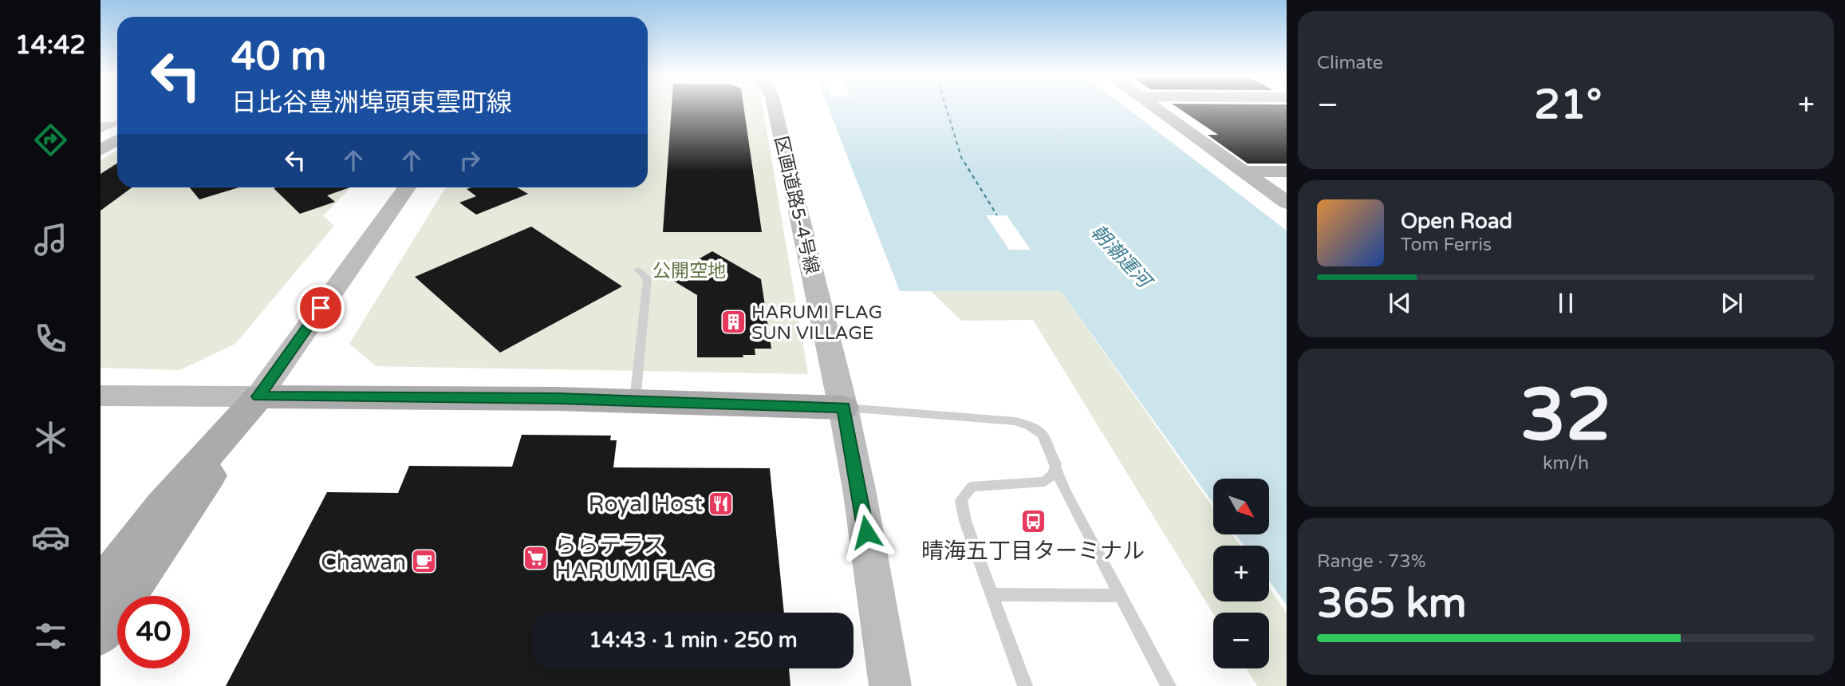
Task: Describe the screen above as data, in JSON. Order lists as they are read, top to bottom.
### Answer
{
  "streets": {
    "street": ["区画道路5-4号線"]
  },
  "water": ["朝潮運河"],
  "parks": ["公開空地"],
  "places": {
    "building": ["HARUMI FLAG SUN VILLAGE"],
    "restaurant": ["Royal Host"],
    "bus stop": ["晴海五丁目ターミナル"],
    "supermarket": ["ららテラス HARUMI FLAG"],
    "cafe": ["Chawan"]
  },
  "north": "bottom right",
  "page": {
    "tabs": "14:42",
    "tile": [
      "Climate",
      ["32", "km/h"],
      ["Range · 73%", "365 km"]
    ],
    "turn": ["40 m", "日比谷豊洲埠頭東雲町線"],
    "heat": ["−", "21°", "+"],
    "song": ["Open Road", "Tom Ferris"],
    "map_buttons": ["+", "−"],
    "limit": "40",
    "trip": "14:43 · 1 min · 250 m"
  }
}
